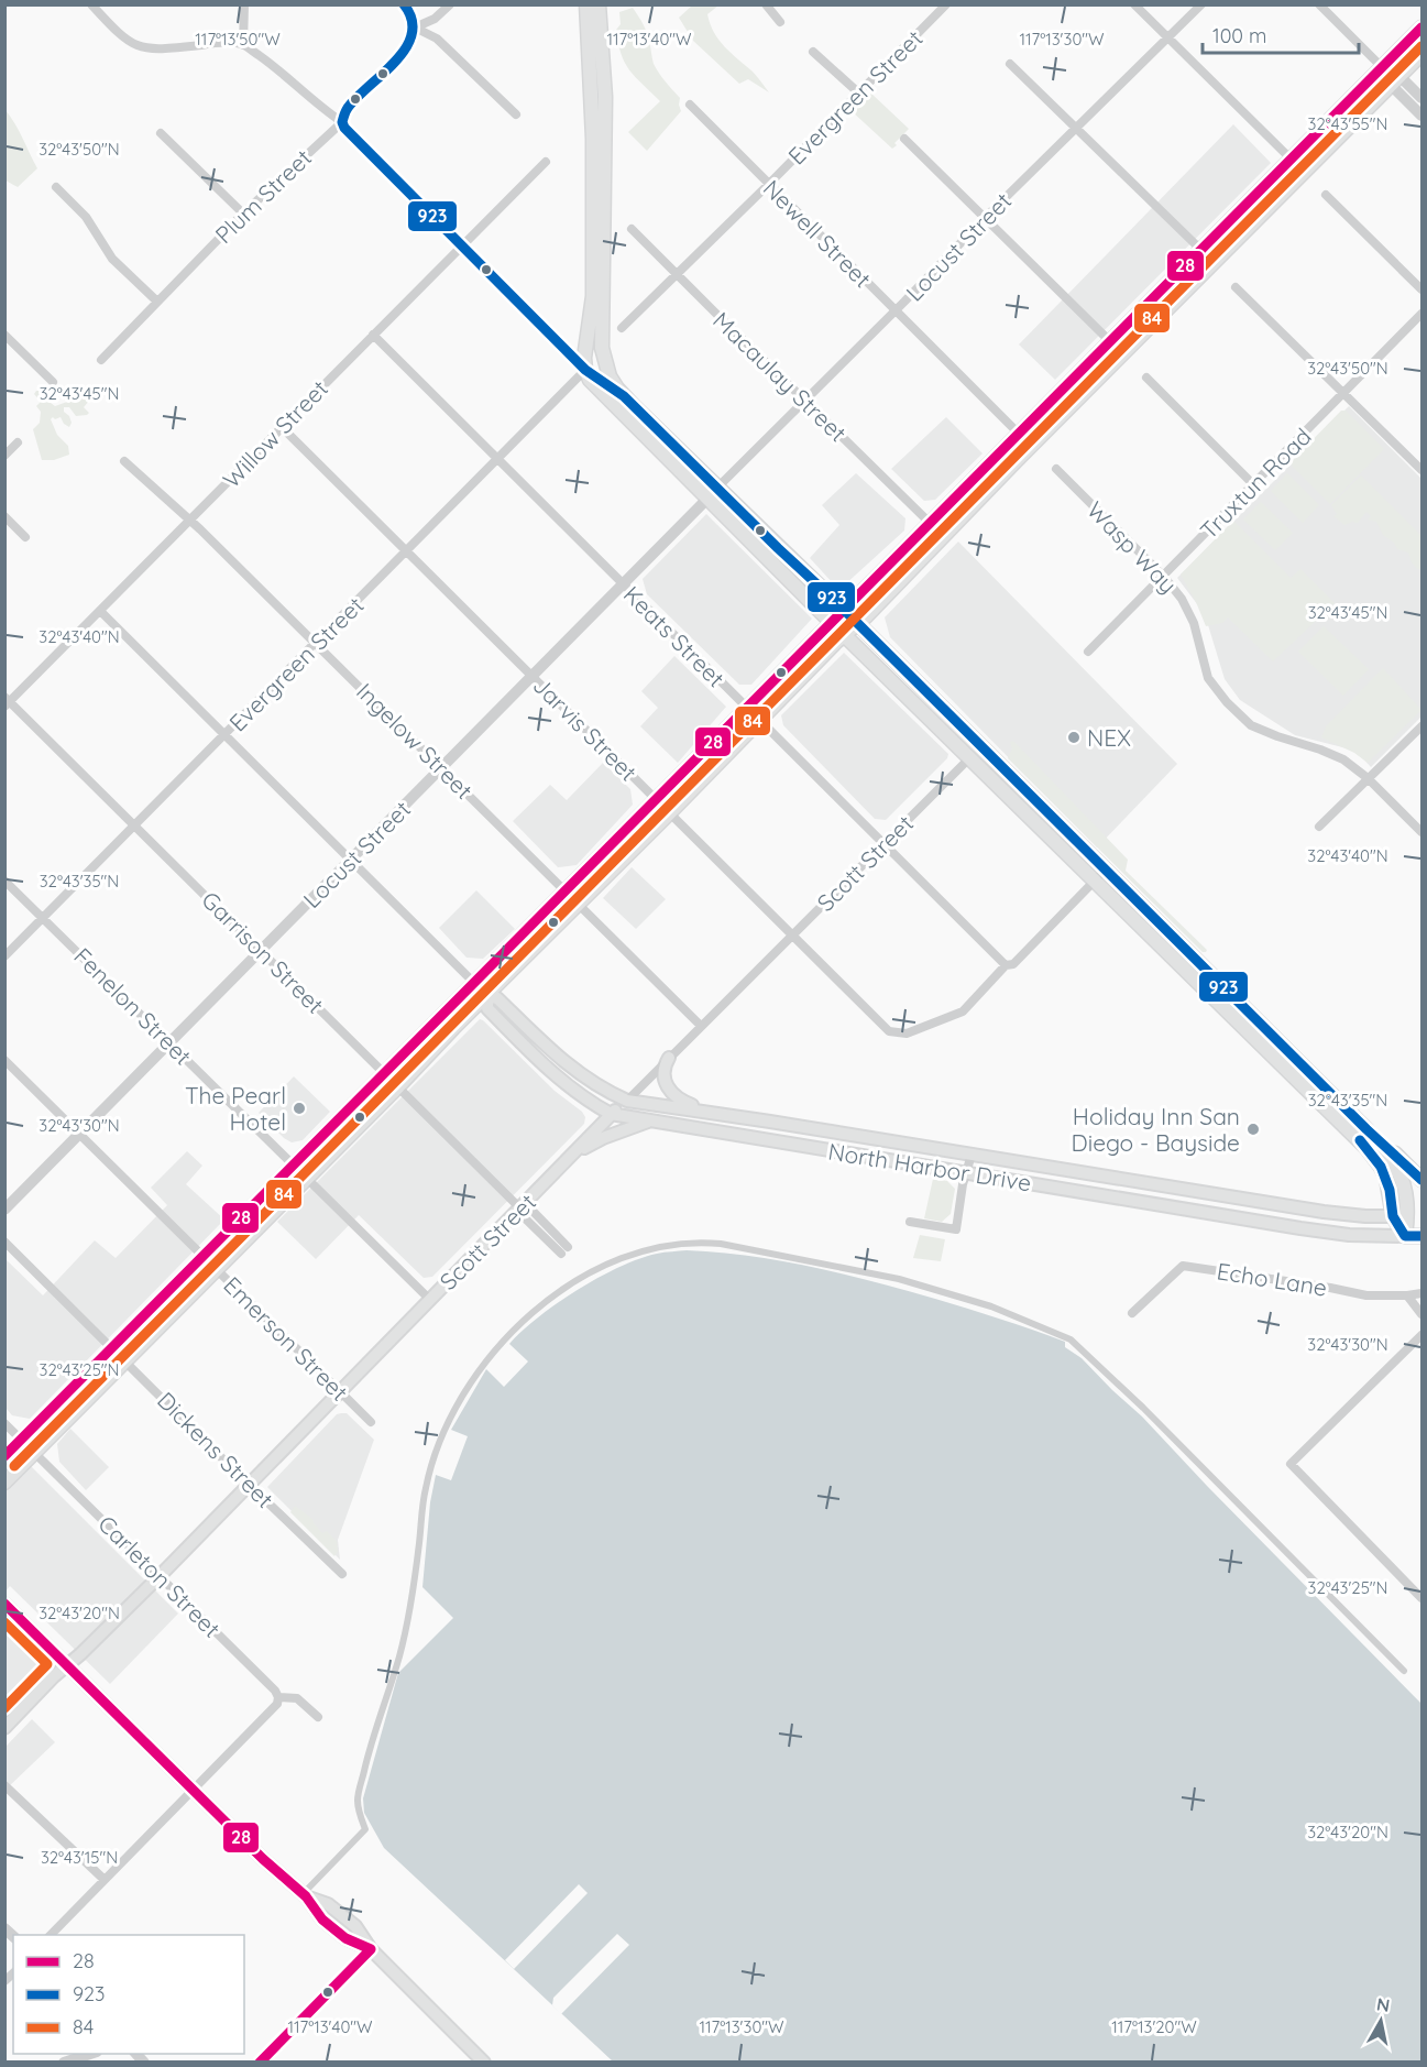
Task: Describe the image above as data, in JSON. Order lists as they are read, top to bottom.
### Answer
{
  "streets": {
    "main road": ["Scott Street", "North Harbor Drive"],
    "street": [
      "Evergreen Street",
      "Plum Street",
      "Newell Street",
      "Locust Street",
      "Macaulay Street",
      "Willow Street",
      "Truxtun Road",
      "Wasp Way",
      "Keats Street",
      "Jarvis Street",
      "Ingelow Street",
      "Garrison Street",
      "Fenelon Street",
      "Echo Lane",
      "Emerson Street",
      "Dickens Street",
      "Carleton Street"
    ]
  },
  "crossings": [
    ["Evergreen Street", "Newell Street"],
    ["Evergreen Street", "Macaulay Street"],
    ["Evergreen Street", "Keats Street"],
    ["Evergreen Street", "Jarvis Street"],
    ["Evergreen Street", "Ingelow Street"],
    ["Evergreen Street", "Garrison Street"],
    ["Evergreen Street", "Fenelon Street"],
    ["Newell Street", "Locust Street"],
    ["Locust Street", "Macaulay Street"],
    ["Locust Street", "Keats Street"],
    ["Locust Street", "Jarvis Street"],
    ["Locust Street", "Ingelow Street"],
    ["Locust Street", "Garrison Street"],
    ["Locust Street", "Fenelon Street"],
    ["Locust Street", "Emerson Street"],
    ["Willow Street", "Keats Street"],
    ["Willow Street", "Jarvis Street"],
    ["Willow Street", "Ingelow Street"],
    ["Willow Street", "Garrison Street"],
    ["Truxtun Road", "Wasp Way"],
    ["Keats Street", "Jarvis Street"],
    ["Keats Street", "Scott Street"],
    ["Jarvis Street", "Scott Street"],
    ["Ingelow Street", "Scott Street"],
    ["Scott Street", "Garrison Street"],
    ["Scott Street", "Fenelon Street"],
    ["Scott Street", "North Harbor Drive"],
    ["Scott Street", "Emerson Street"],
    ["Scott Street", "Dickens Street"],
    ["Scott Street", "Carleton Street"]
  ],
  "places": ["NEX", "The Pearl Hotel", "Holiday Inn San Diego - Bayside"],
  "lines": ["transit line 923", "transit line 28", "transit line 84"],
  "legend": ["28", "923", "84"],
  "scale_bar": "100 m",
  "north": "top",
  "coordinates": [
    "117°13'50\"W",
    "117°13'40\"W",
    "117°13'30\"W",
    "32°43'55\"N",
    "32°43'50\"N",
    "32°43'45\"N",
    "32°43'40\"N",
    "32°43'35\"N",
    "32°43'30\"N",
    "32°43'25\"N",
    "32°43'20\"N",
    "32°43'15\"N",
    "117°13'20\"W"
  ]
}
